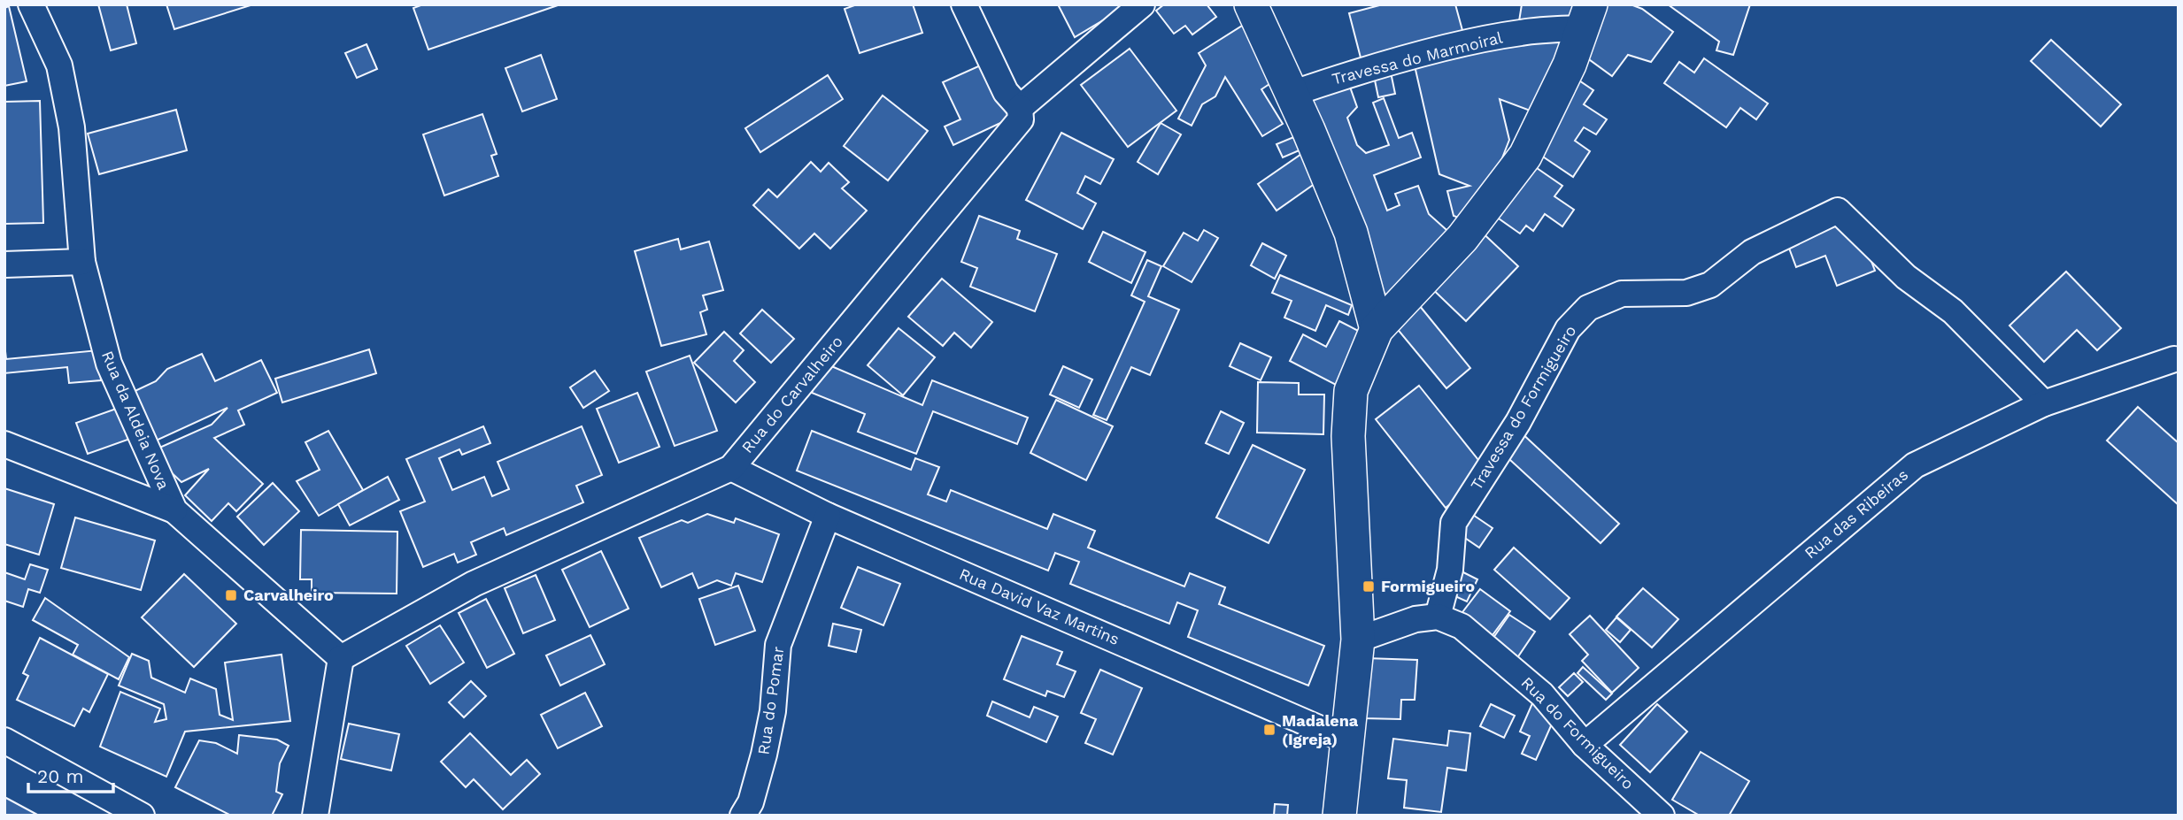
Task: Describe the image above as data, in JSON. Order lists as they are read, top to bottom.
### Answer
{
  "streets": {
    "street": [
      "Travessa do Marmoiral",
      "Rua do Carvalheiro",
      "Travessa do Formigueiro",
      "Rua da Aldeia Nova",
      "Rua das Ribeiras",
      "Rua David Vaz Martins",
      "Rua do Pomar",
      "Rua do Formigueiro"
    ]
  },
  "crossings": [
    ["Rua do Carvalheiro", "Rua da Aldeia Nova"],
    ["Rua do Carvalheiro", "Rua David Vaz Martins"],
    ["Travessa do Formigueiro", "Rua das Ribeiras"],
    ["Travessa do Formigueiro", "Rua do Formigueiro"],
    ["Rua das Ribeiras", "Rua do Formigueiro"],
    ["Rua David Vaz Martins", "Rua do Pomar"]
  ],
  "places": {
    "transit": ["Formigueiro", "Carvalheiro", "Madalena (Igreja)"]
  },
  "scale_bar": "20 m"
}
